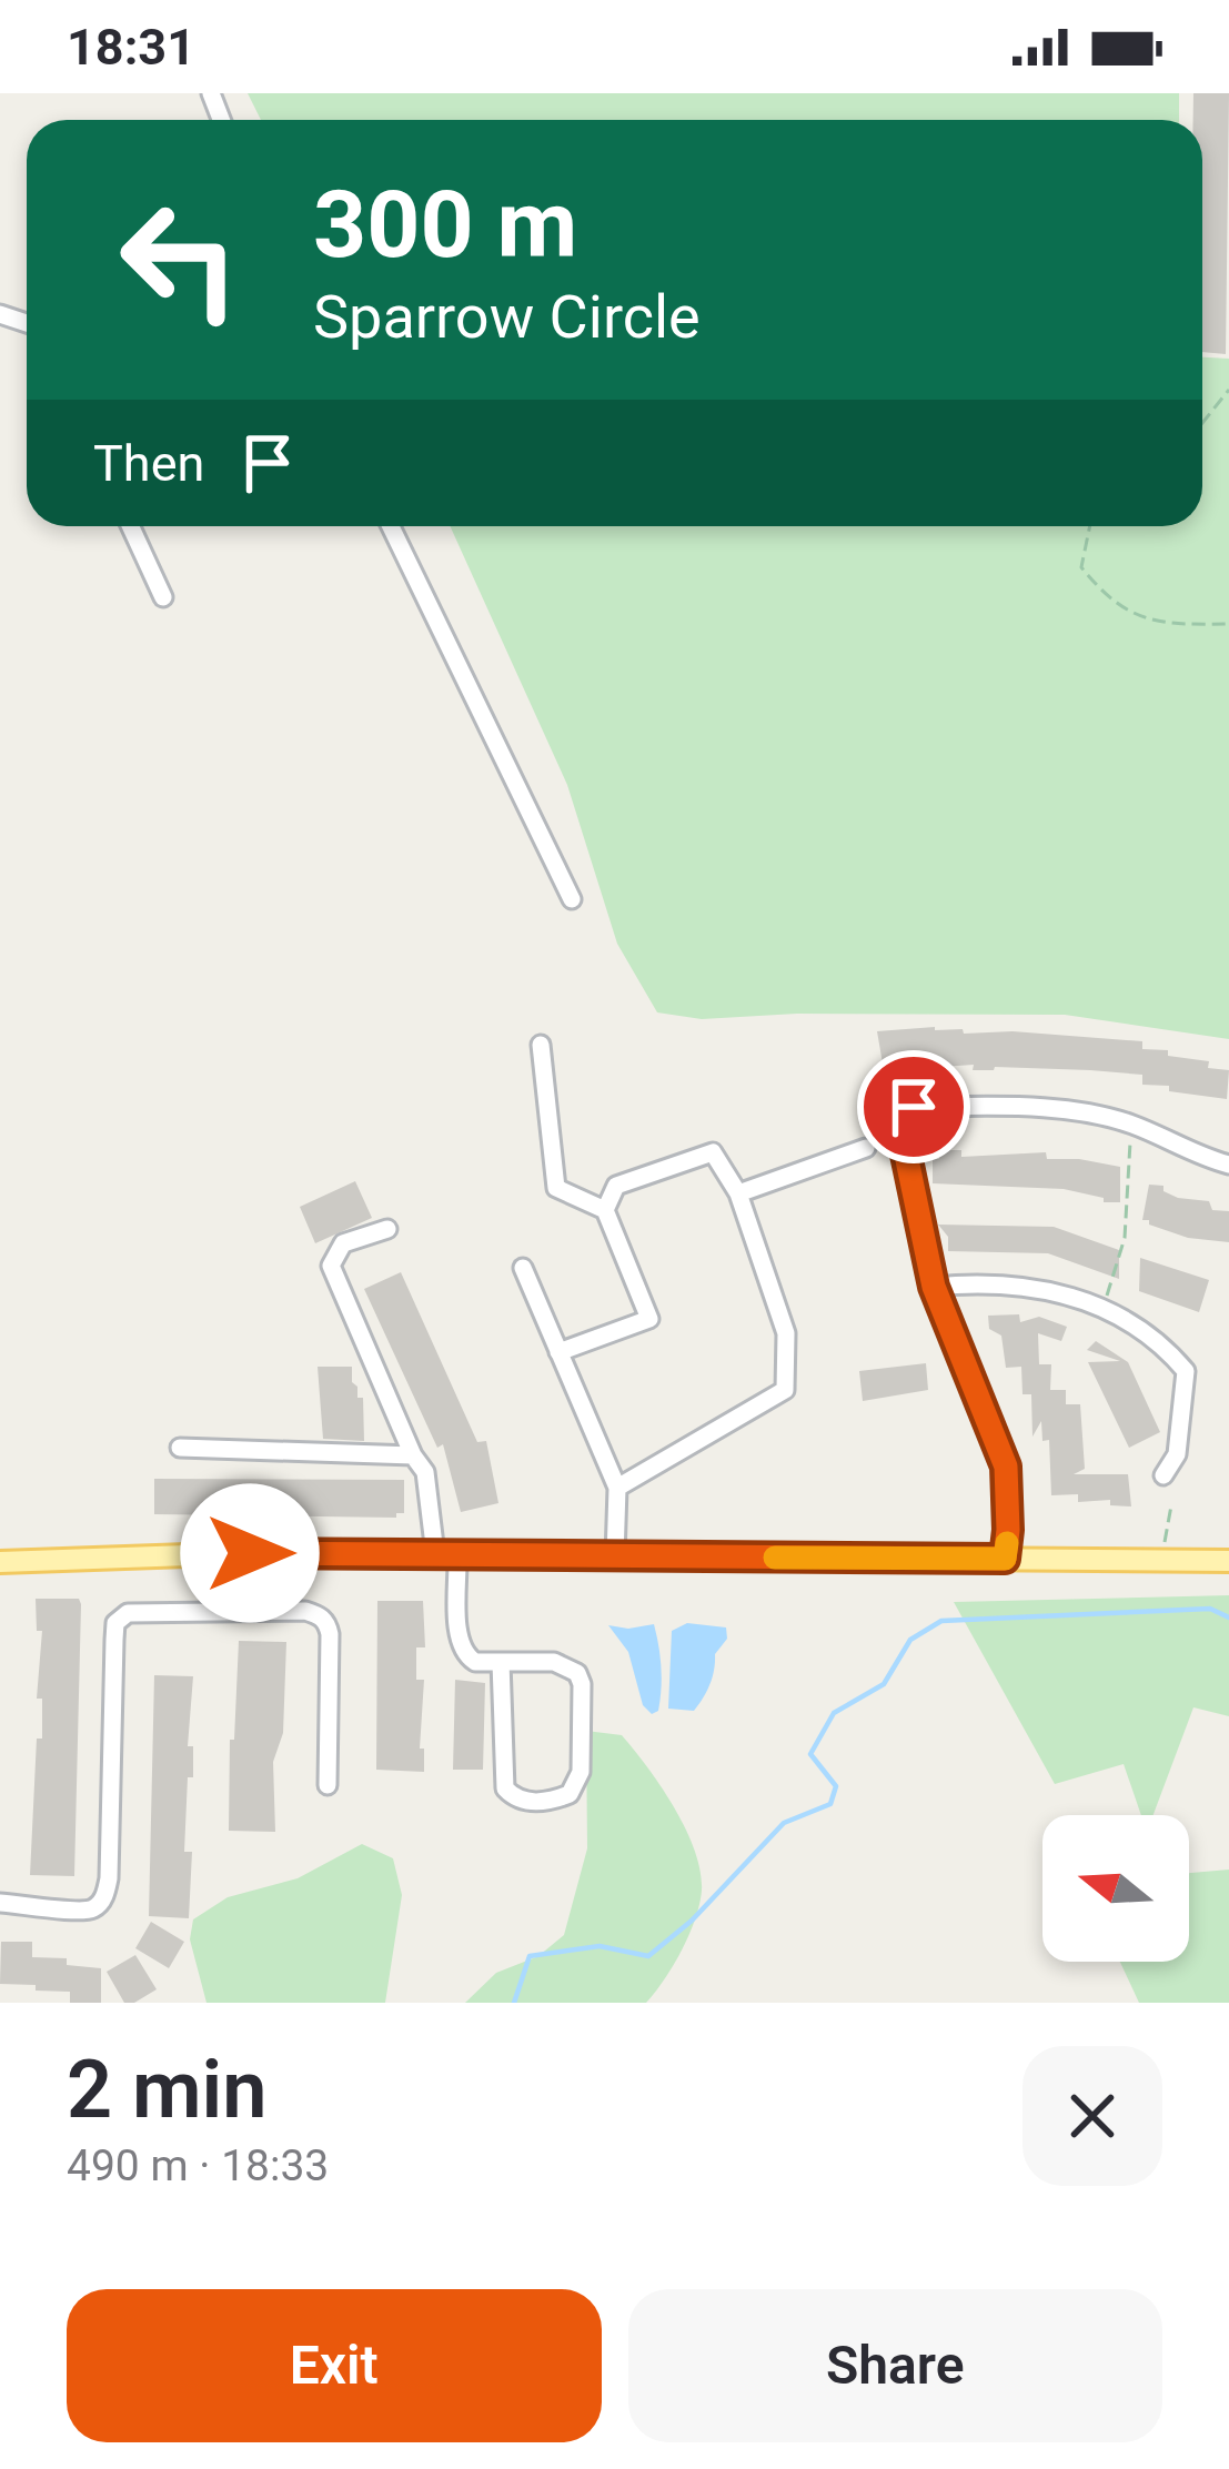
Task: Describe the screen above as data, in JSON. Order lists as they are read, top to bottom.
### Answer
{
  "north": "left",
  "page": {
    "status": "18:31",
    "turn": ["300 m", "Sparrow Circle"],
    "then": "Then",
    "heading": ["2 min", "490 m · 18:33"],
    "buttons": ["Exit", "Share"]
  }
}
